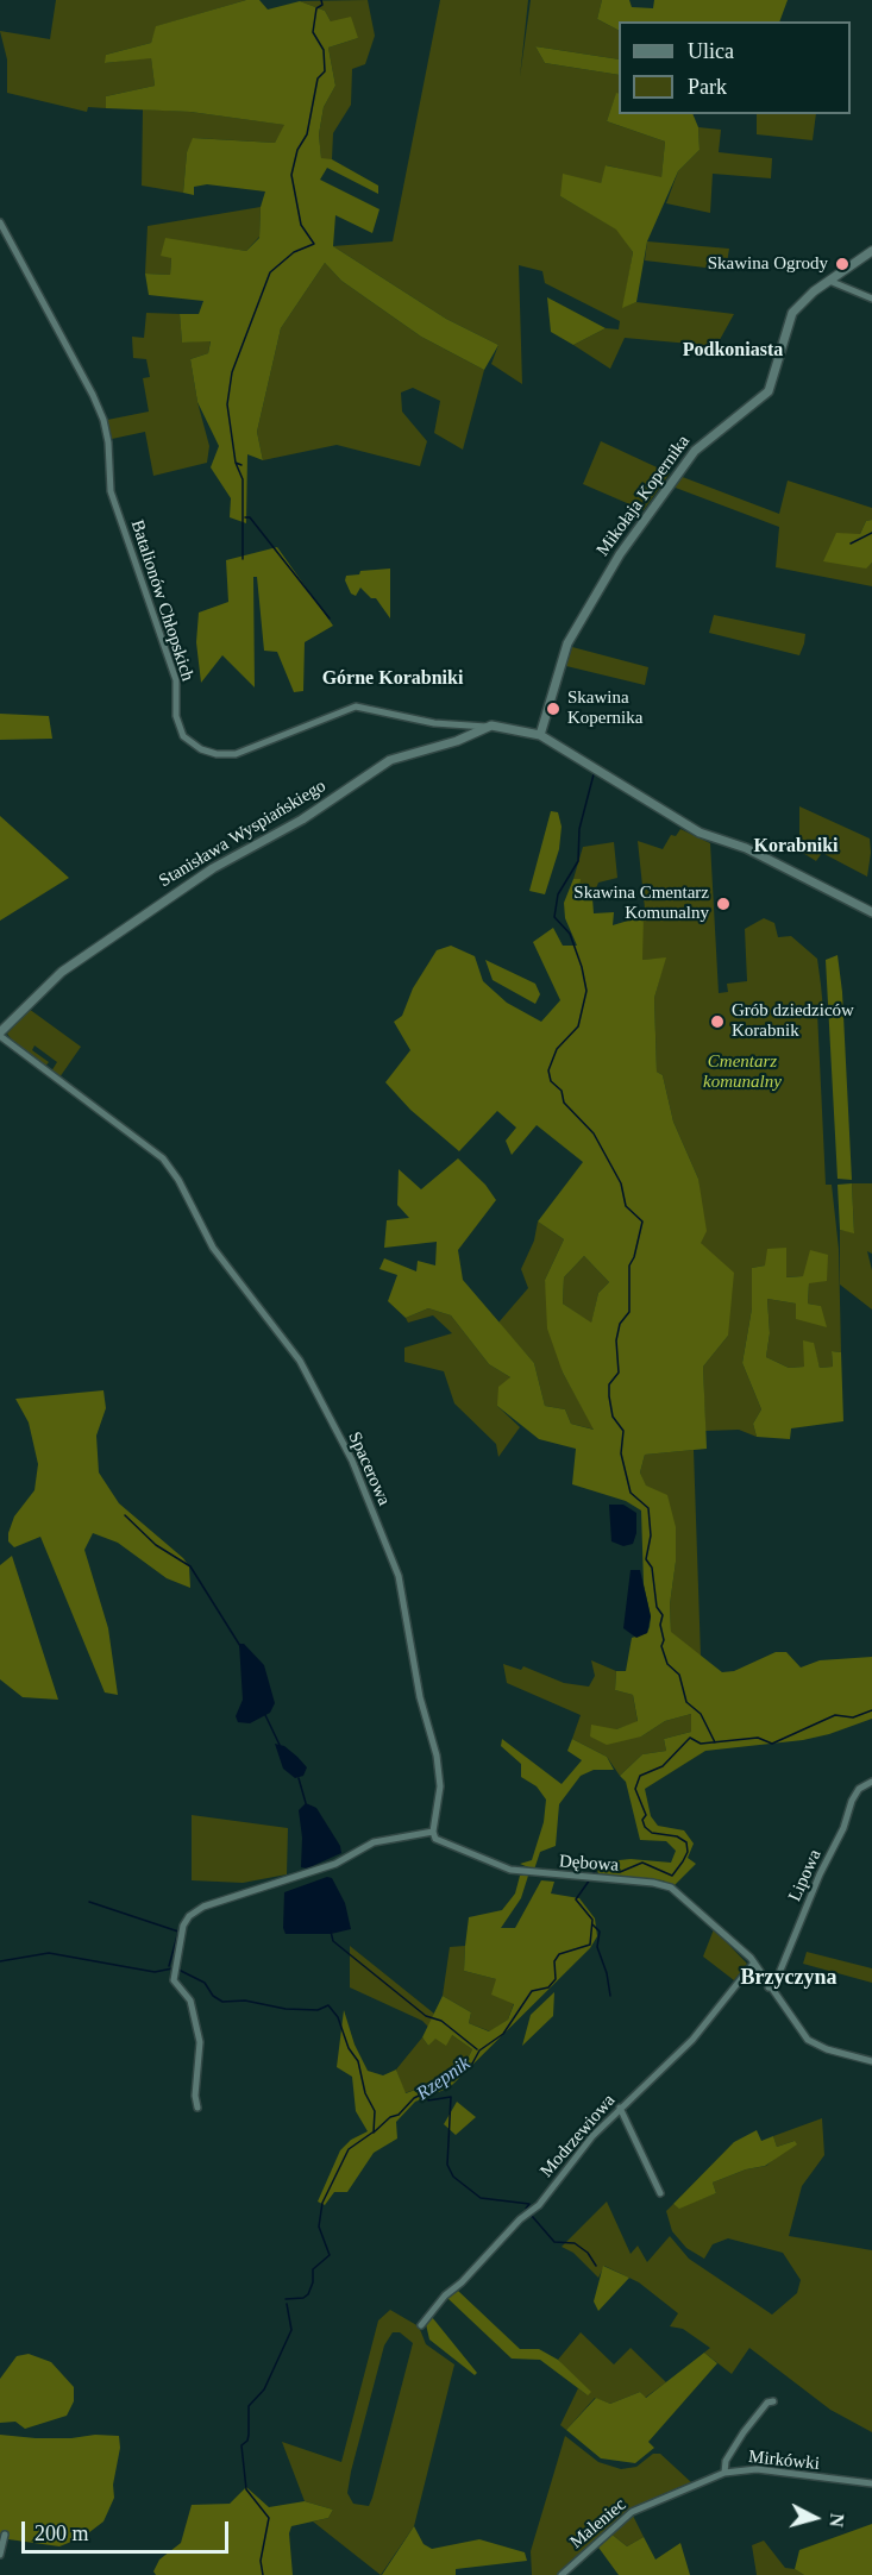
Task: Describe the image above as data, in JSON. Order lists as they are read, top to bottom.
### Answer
{
  "streets": {
    "street": [
      "Mikołaja Kopernika",
      "Batalionów Chłopskich",
      "Stanisława Wyspiańskiego",
      "Spacerowa",
      "Dębowa",
      "Lipowa",
      "Modrzewiowa",
      "Mirkówki",
      "Maleniec"
    ]
  },
  "crossings": [
    ["Mikołaja Kopernika", "Stanisława Wyspiańskiego"],
    ["Batalionów Chłopskich", "Stanisława Wyspiańskiego"],
    ["Stanisława Wyspiańskiego", "Spacerowa"],
    ["Spacerowa", "Dębowa"],
    ["Dębowa", "Lipowa"],
    ["Dębowa", "Modrzewiowa"],
    ["Mirkówki", "Maleniec"]
  ],
  "districts": [
    "Podkoniasta",
    "Górne Korabniki",
    "Korabniki",
    "Brzyczyna"
  ],
  "water": ["Rzepnik"],
  "parks": ["Cmentarz komunalny"],
  "places": [
    "Skawina Ogrody",
    "Skawina Kopernika",
    "Skawina Cmentarz Komunalny",
    "Grób dziedziców Korabnik"
  ],
  "legend": ["Ulica", "Park"],
  "scale_bar": "200 m",
  "north": "right"
}
